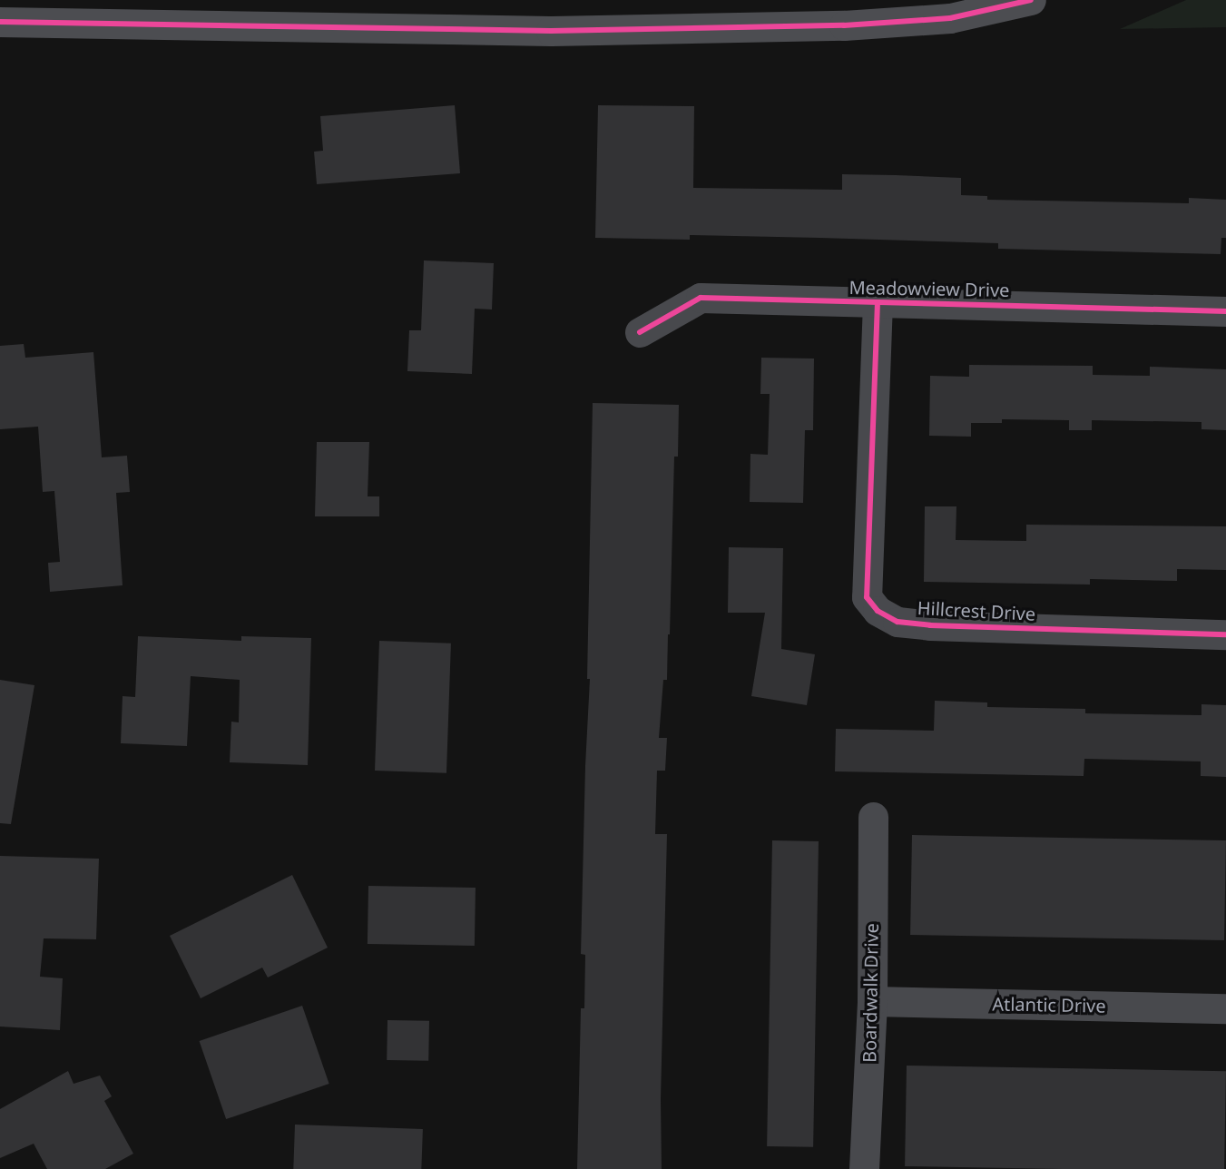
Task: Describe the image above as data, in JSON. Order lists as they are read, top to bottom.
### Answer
{
  "streets": {
    "street": [
      "Meadowview Drive",
      "Hillcrest Drive",
      "Boardwalk Drive",
      "Atlantic Drive"
    ]
  },
  "crossings": [
    ["Meadowview Drive", "Hillcrest Drive"],
    ["Boardwalk Drive", "Atlantic Drive"]
  ]
}
